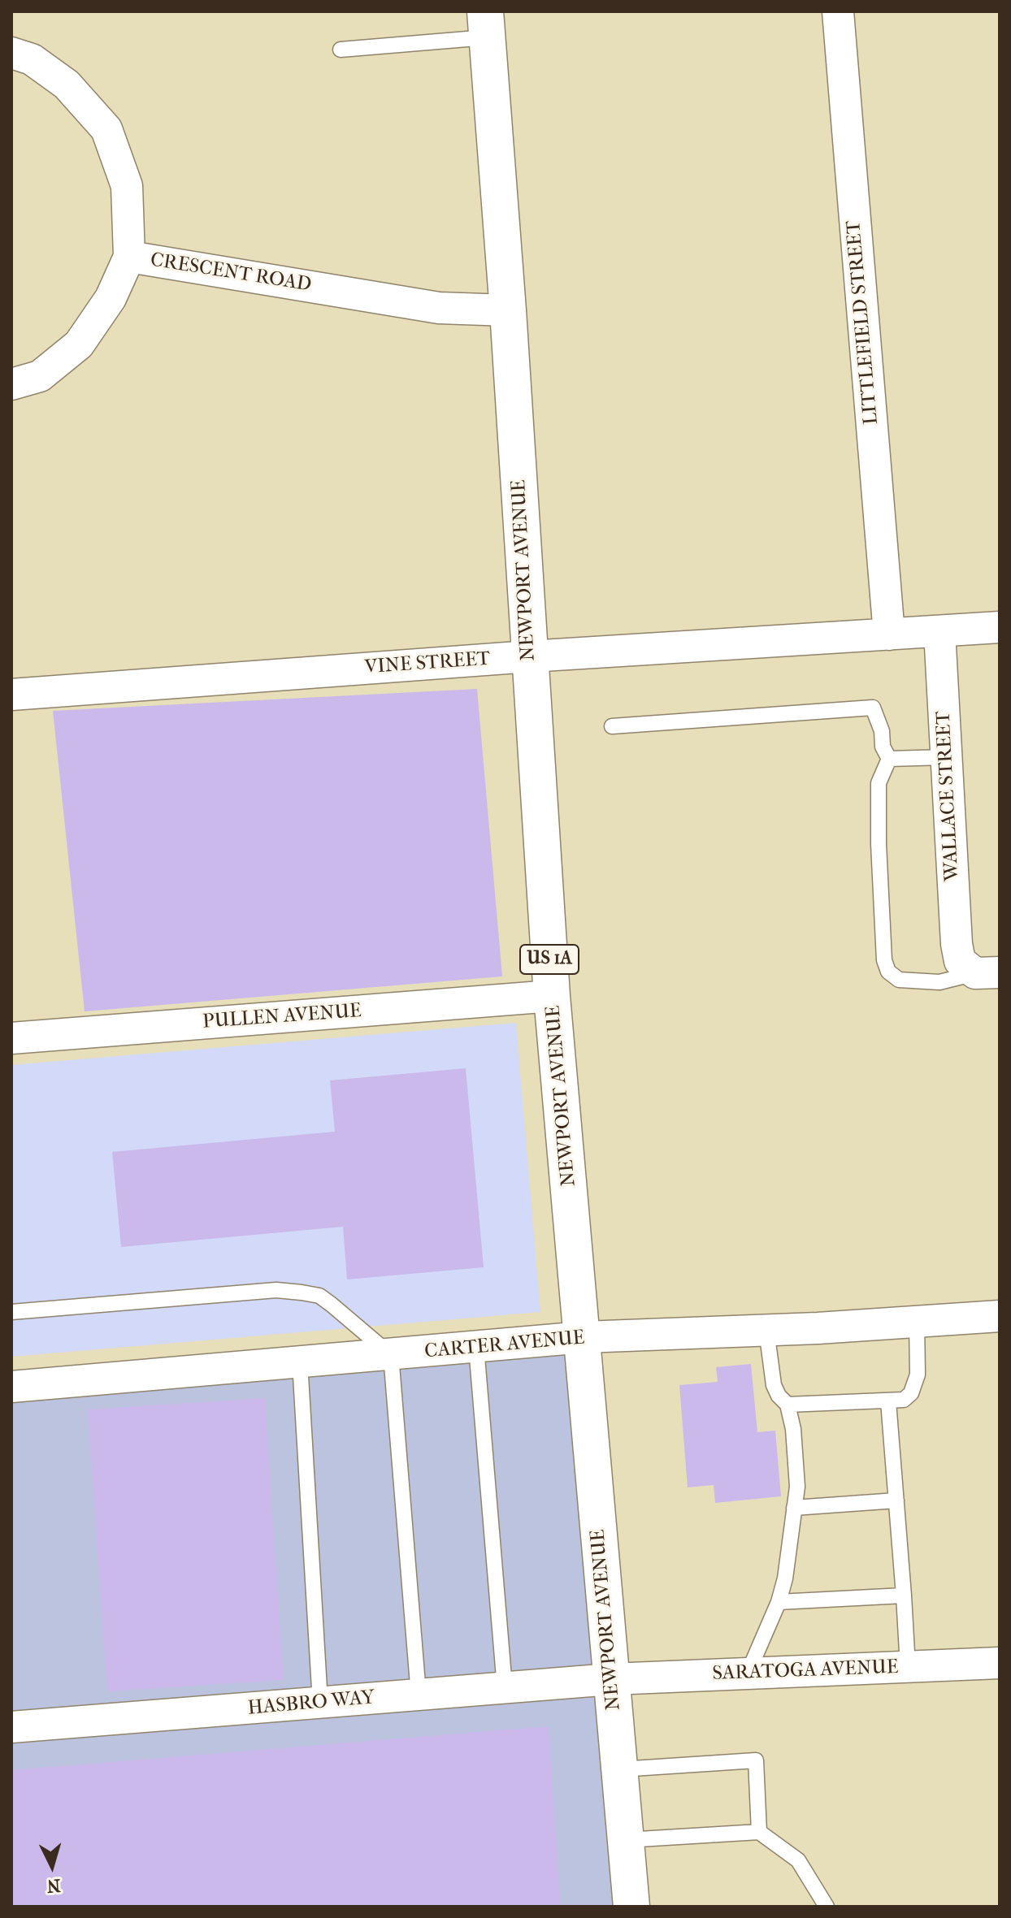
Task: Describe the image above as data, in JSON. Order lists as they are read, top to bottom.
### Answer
{
  "streets": {
    "main road": ["NEWPORT AVENUE", "US 1A"],
    "street": [
      "CRESCENT ROAD",
      "LITTLEFIELD STREET",
      "VINE STREET",
      "WALLACE STREET",
      "PULLEN AVENUE",
      "CARTER AVENUE",
      "SARATOGA AVENUE",
      "HASBRO WAY"
    ]
  },
  "crossings": [
    ["CRESCENT ROAD", "NEWPORT AVENUE"],
    ["LITTLEFIELD STREET", "VINE STREET"],
    ["NEWPORT AVENUE", "VINE STREET"],
    ["NEWPORT AVENUE", "PULLEN AVENUE"],
    ["NEWPORT AVENUE", "CARTER AVENUE"],
    ["NEWPORT AVENUE", "SARATOGA AVENUE"],
    ["NEWPORT AVENUE", "HASBRO WAY"],
    ["VINE STREET", "WALLACE STREET"],
    ["SARATOGA AVENUE", "HASBRO WAY"]
  ],
  "north": "bottom"
}
